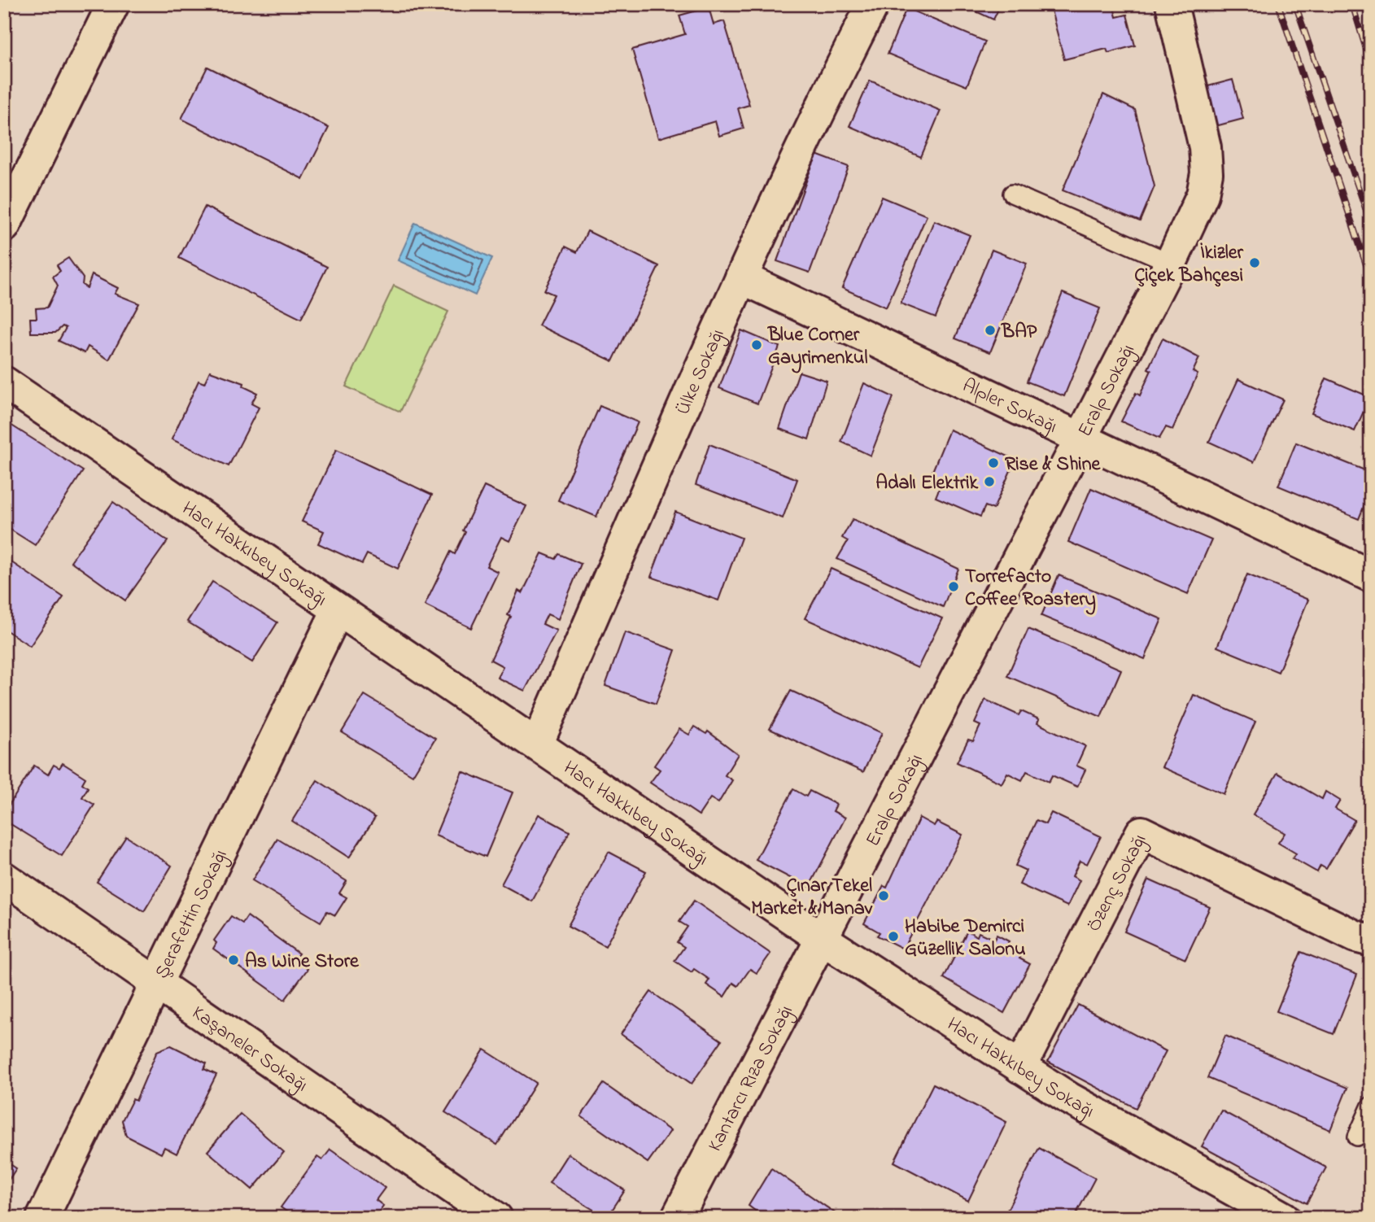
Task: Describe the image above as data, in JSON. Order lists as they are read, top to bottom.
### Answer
{
  "streets": {
    "street": [
      "Ülke Sokağı",
      "Eralp Sokağı",
      "Alpler Sokağı",
      "Hacı Hakkıbey Sokağı",
      "Özenç Sokağı",
      "Şerafettin Sokağı",
      "Kaşaneler Sokağı",
      "Kantarcı Rıza Sokağı"
    ]
  },
  "crossings": [
    ["Ülke Sokağı", "Alpler Sokağı"],
    ["Ülke Sokağı", "Hacı Hakkıbey Sokağı"],
    ["Eralp Sokağı", "Alpler Sokağı"],
    ["Eralp Sokağı", "Hacı Hakkıbey Sokağı"],
    ["Eralp Sokağı", "Kantarcı Rıza Sokağı"],
    ["Hacı Hakkıbey Sokağı", "Özenç Sokağı"],
    ["Hacı Hakkıbey Sokağı", "Şerafettin Sokağı"],
    ["Hacı Hakkıbey Sokağı", "Kantarcı Rıza Sokağı"],
    ["Şerafettin Sokağı", "Kaşaneler Sokağı"]
  ],
  "places": [
    "İkizler Çiçek Bahçesi",
    "BAP",
    "Blue Corner Gayrimenkul",
    "Rise & Shine",
    "Adalı Elektrik",
    "Torrefacto Coffee Roastery",
    "Çınar Tekel Market & Manav",
    "Habibe Demirci Güzellik Salonu",
    "As Wine Store"
  ]
}
